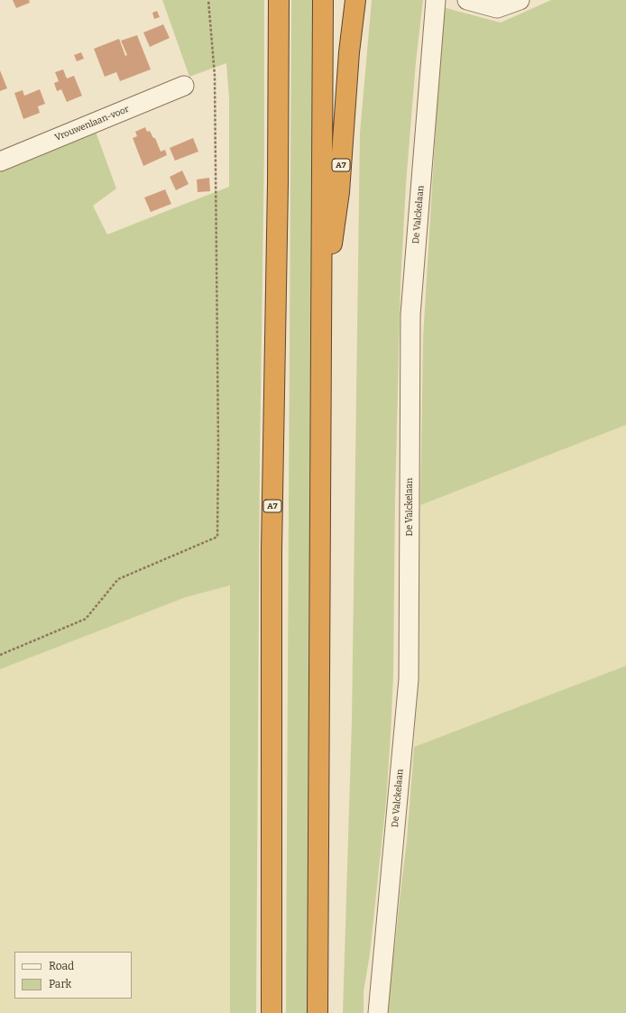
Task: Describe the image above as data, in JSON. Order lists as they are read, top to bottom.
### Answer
{
  "streets": {
    "highway": ["A7"],
    "street": ["Vrouwenlaan-voor", "De Valckelaan"]
  },
  "legend": ["Road", "Park"]
}
